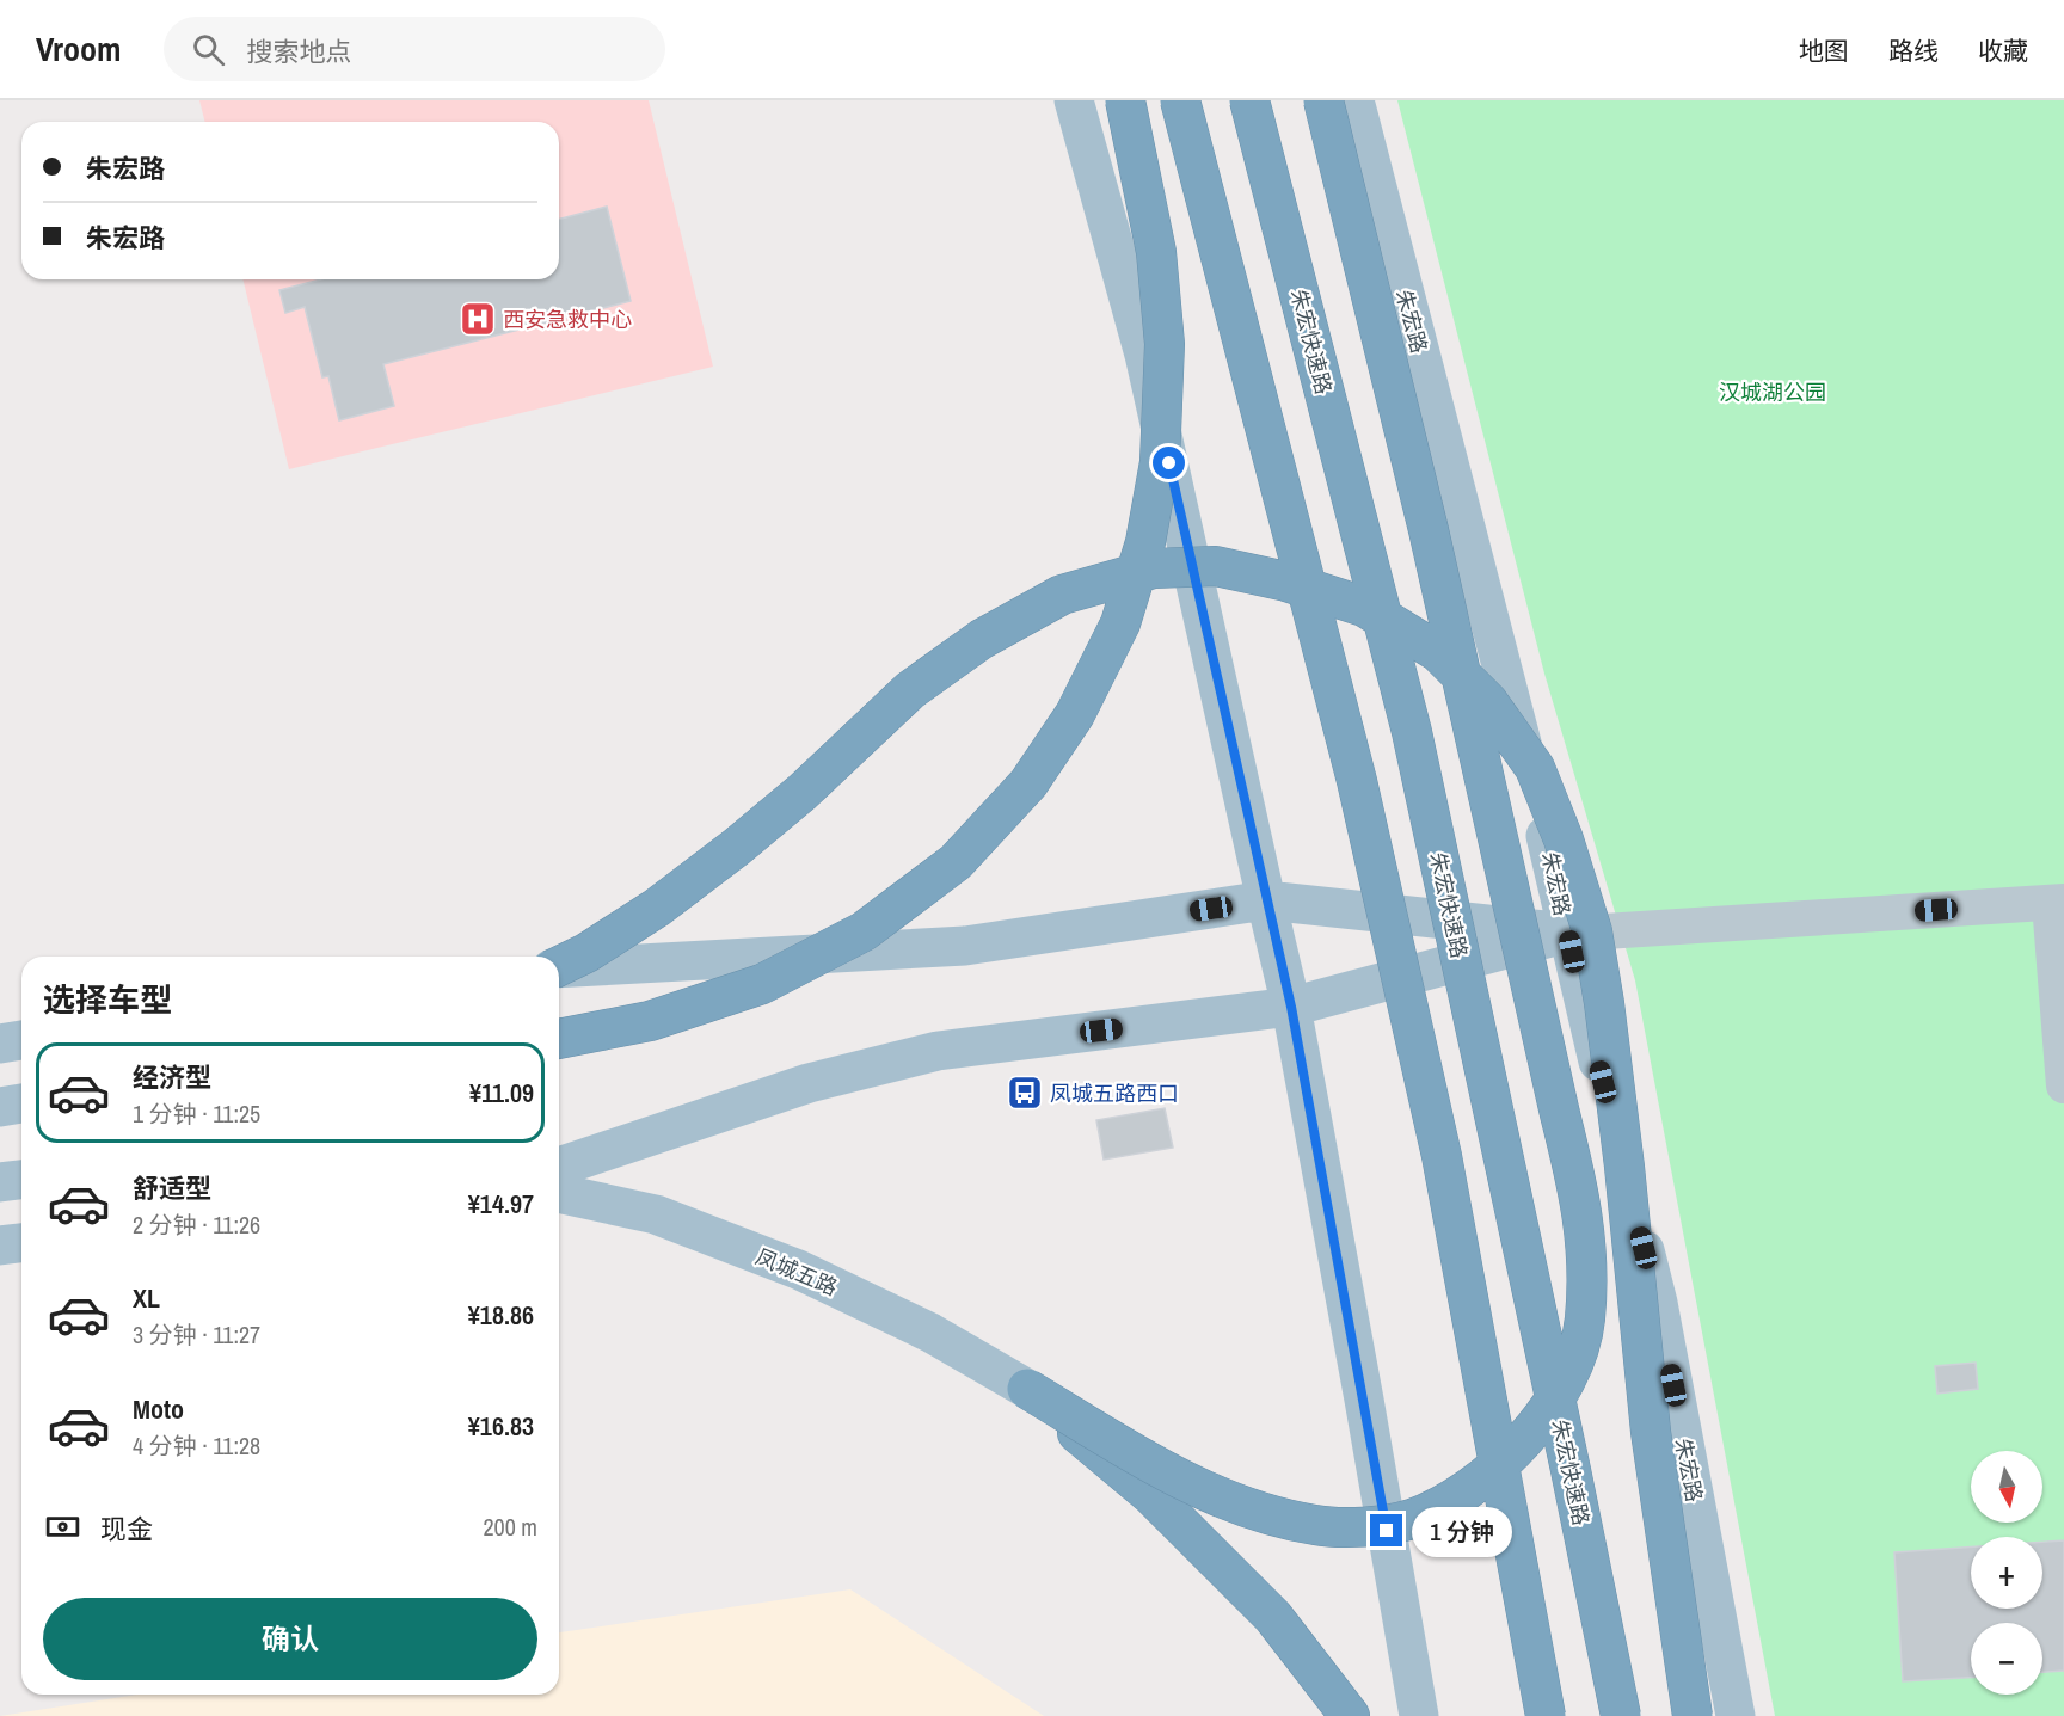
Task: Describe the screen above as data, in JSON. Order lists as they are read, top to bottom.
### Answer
{
  "streets": {
    "highway": ["朱宏快速路"],
    "main road": ["朱宏路", "凤城五路"]
  },
  "parks": ["汉城湖公园"],
  "places": {
    "hospital": ["西安急救中心"],
    "bus stop": ["凤城五路西口"]
  },
  "north": "bottom",
  "page": {
    "header": "Vroom",
    "search": "搜索地点",
    "nav": ["地图", "路线", "收藏"],
    "banner": ["朱宏路", "朱宏路"],
    "heading": "选择车型",
    "list": [
      {
        "name": "经济型",
        "note": "1 分钟 · 11:25",
        "value": "¥11.09"
      },
      {
        "name": "舒适型",
        "note": "2 分钟 · 11:26",
        "value": "¥14.97"
      },
      {
        "name": "XL",
        "note": "3 分钟 · 11:27",
        "value": "¥18.86"
      },
      {
        "name": "Moto",
        "note": "4 分钟 · 11:28",
        "value": "¥16.83"
      }
    ],
    "map_buttons": ["+", "−"],
    "pay": ["现金", "200 m"],
    "bubble": "1 分钟",
    "buttons": "确认"
  }
}
